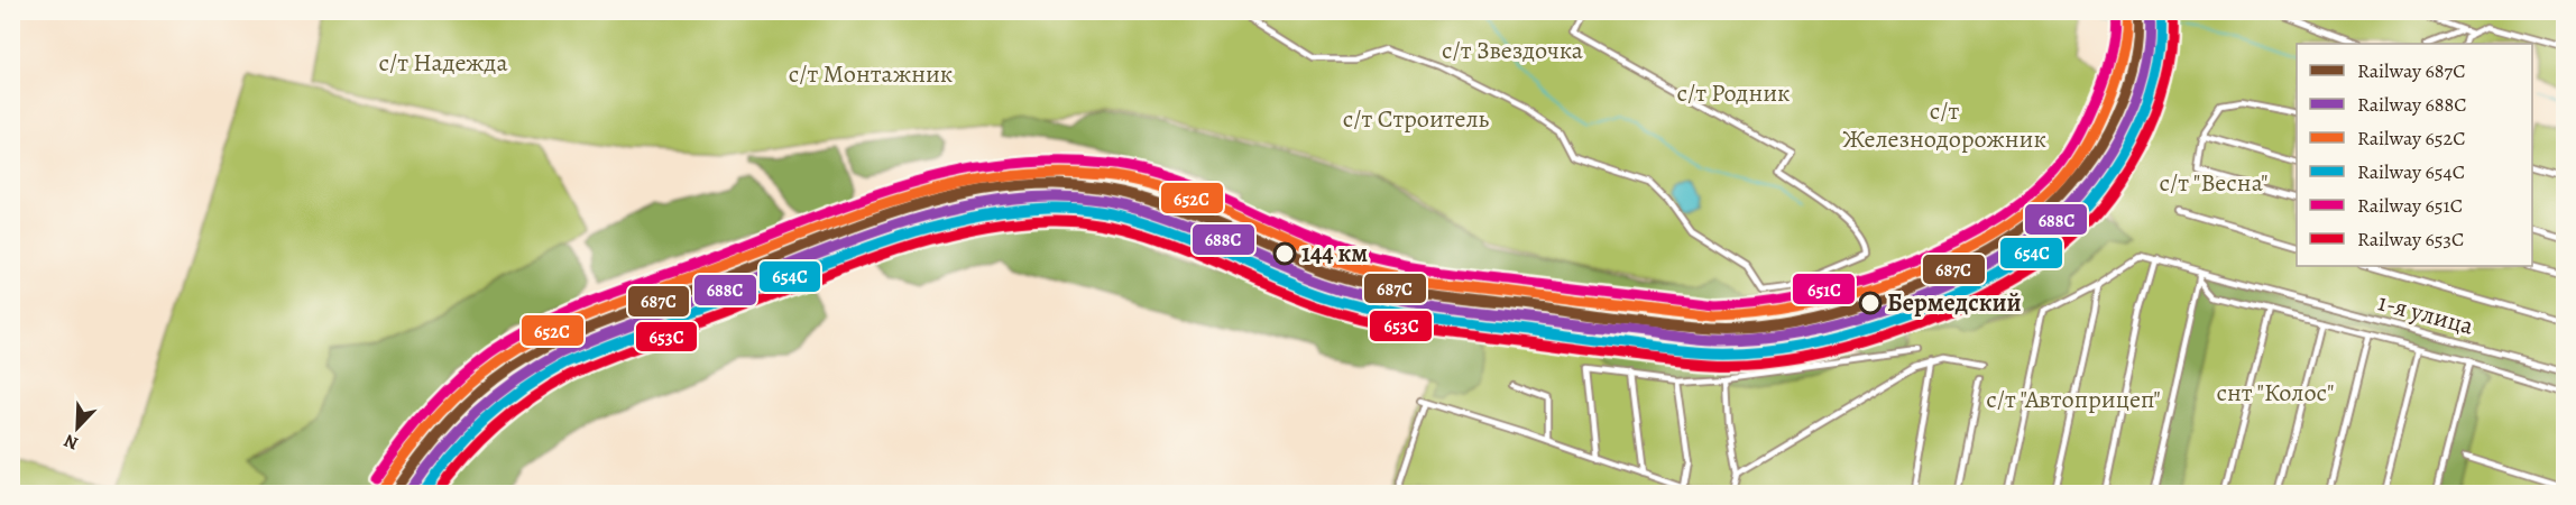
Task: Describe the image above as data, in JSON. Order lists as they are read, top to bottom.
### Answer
{
  "streets": {
    "street": ["1-я улица"]
  },
  "parks": [
    "с/т Звездочка",
    "с/т Надежда",
    "с/т Монтажник",
    "с/т Родник",
    "с/т Железнодорожник",
    "с/т Строитель",
    "с/т \"Весна\"",
    "снт \"Колос\"",
    "с/т \"Автоприцеп\""
  ],
  "places": ["144 км", "Бермедский"],
  "lines": [
    "rail line 687С",
    "rail line 688С",
    "rail line 654С",
    "rail line 653С",
    "rail line 652С",
    "rail line 651С"
  ],
  "legend": [
    "Railway 687С",
    "Railway 688С",
    "Railway 652С",
    "Railway 654С",
    "Railway 651С",
    "Railway 653С"
  ],
  "north": "bottom left"
}
